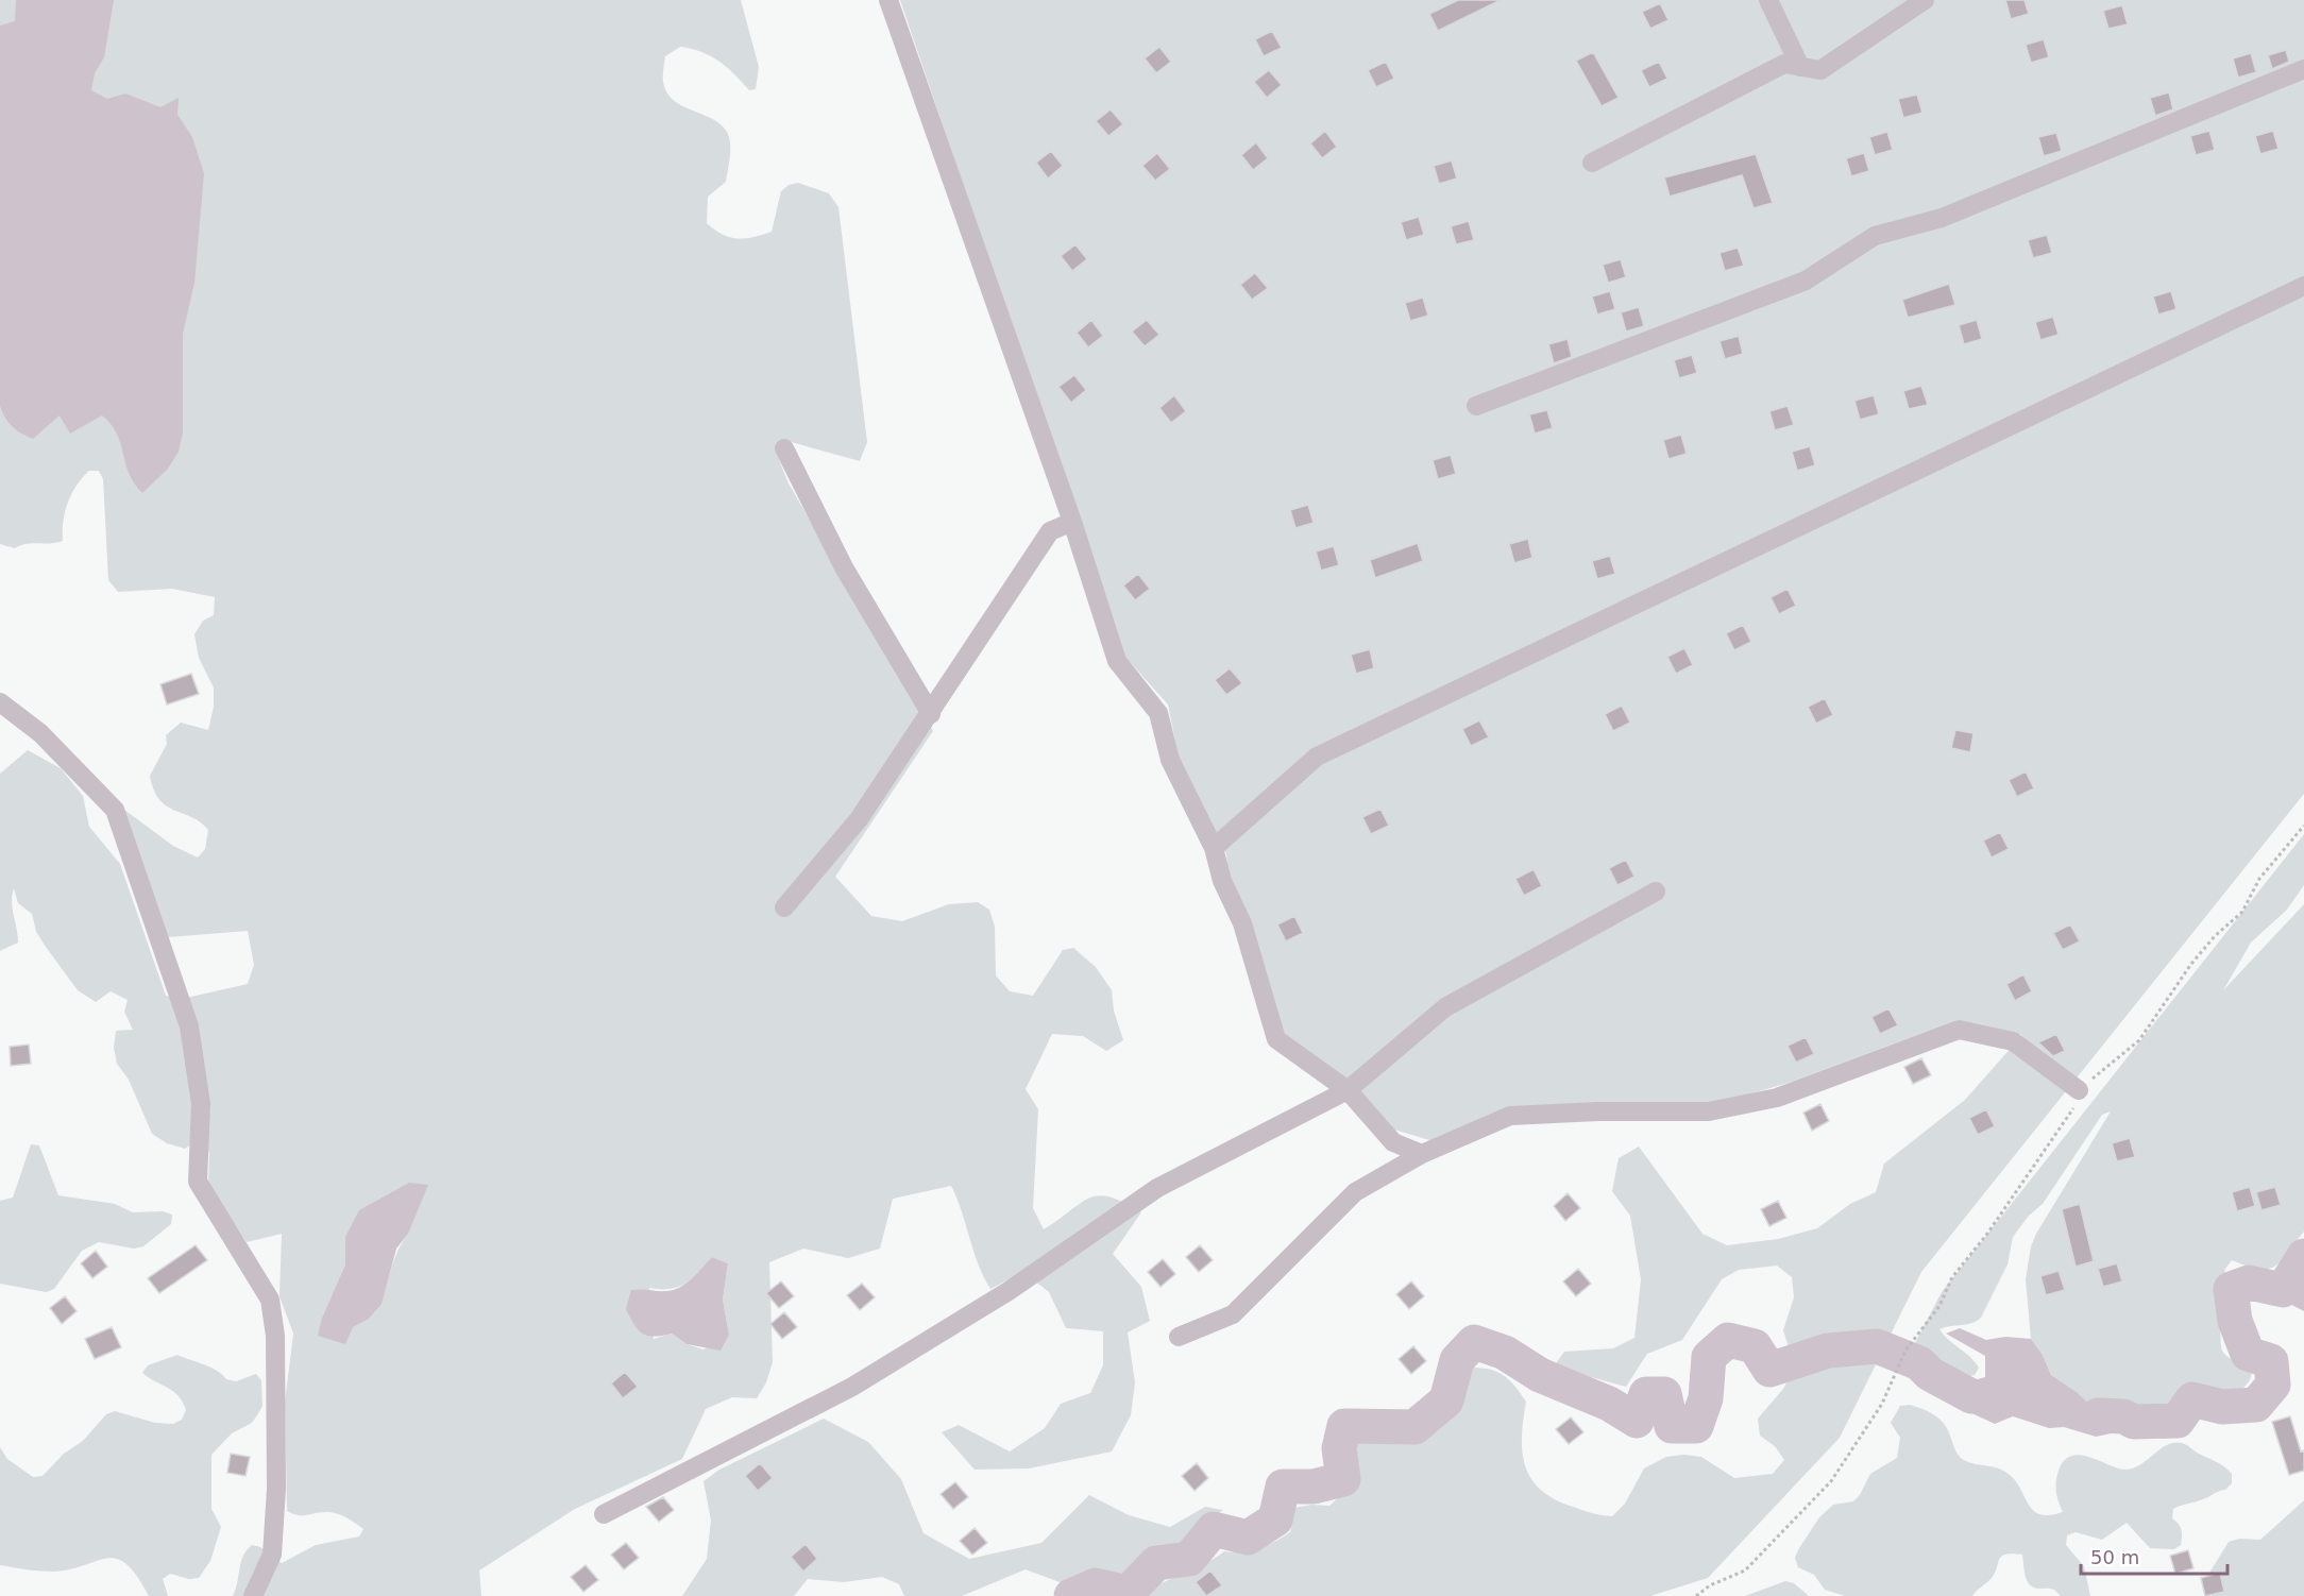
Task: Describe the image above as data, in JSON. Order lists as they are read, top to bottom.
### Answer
{
  "scale_bar": "50 m"
}
